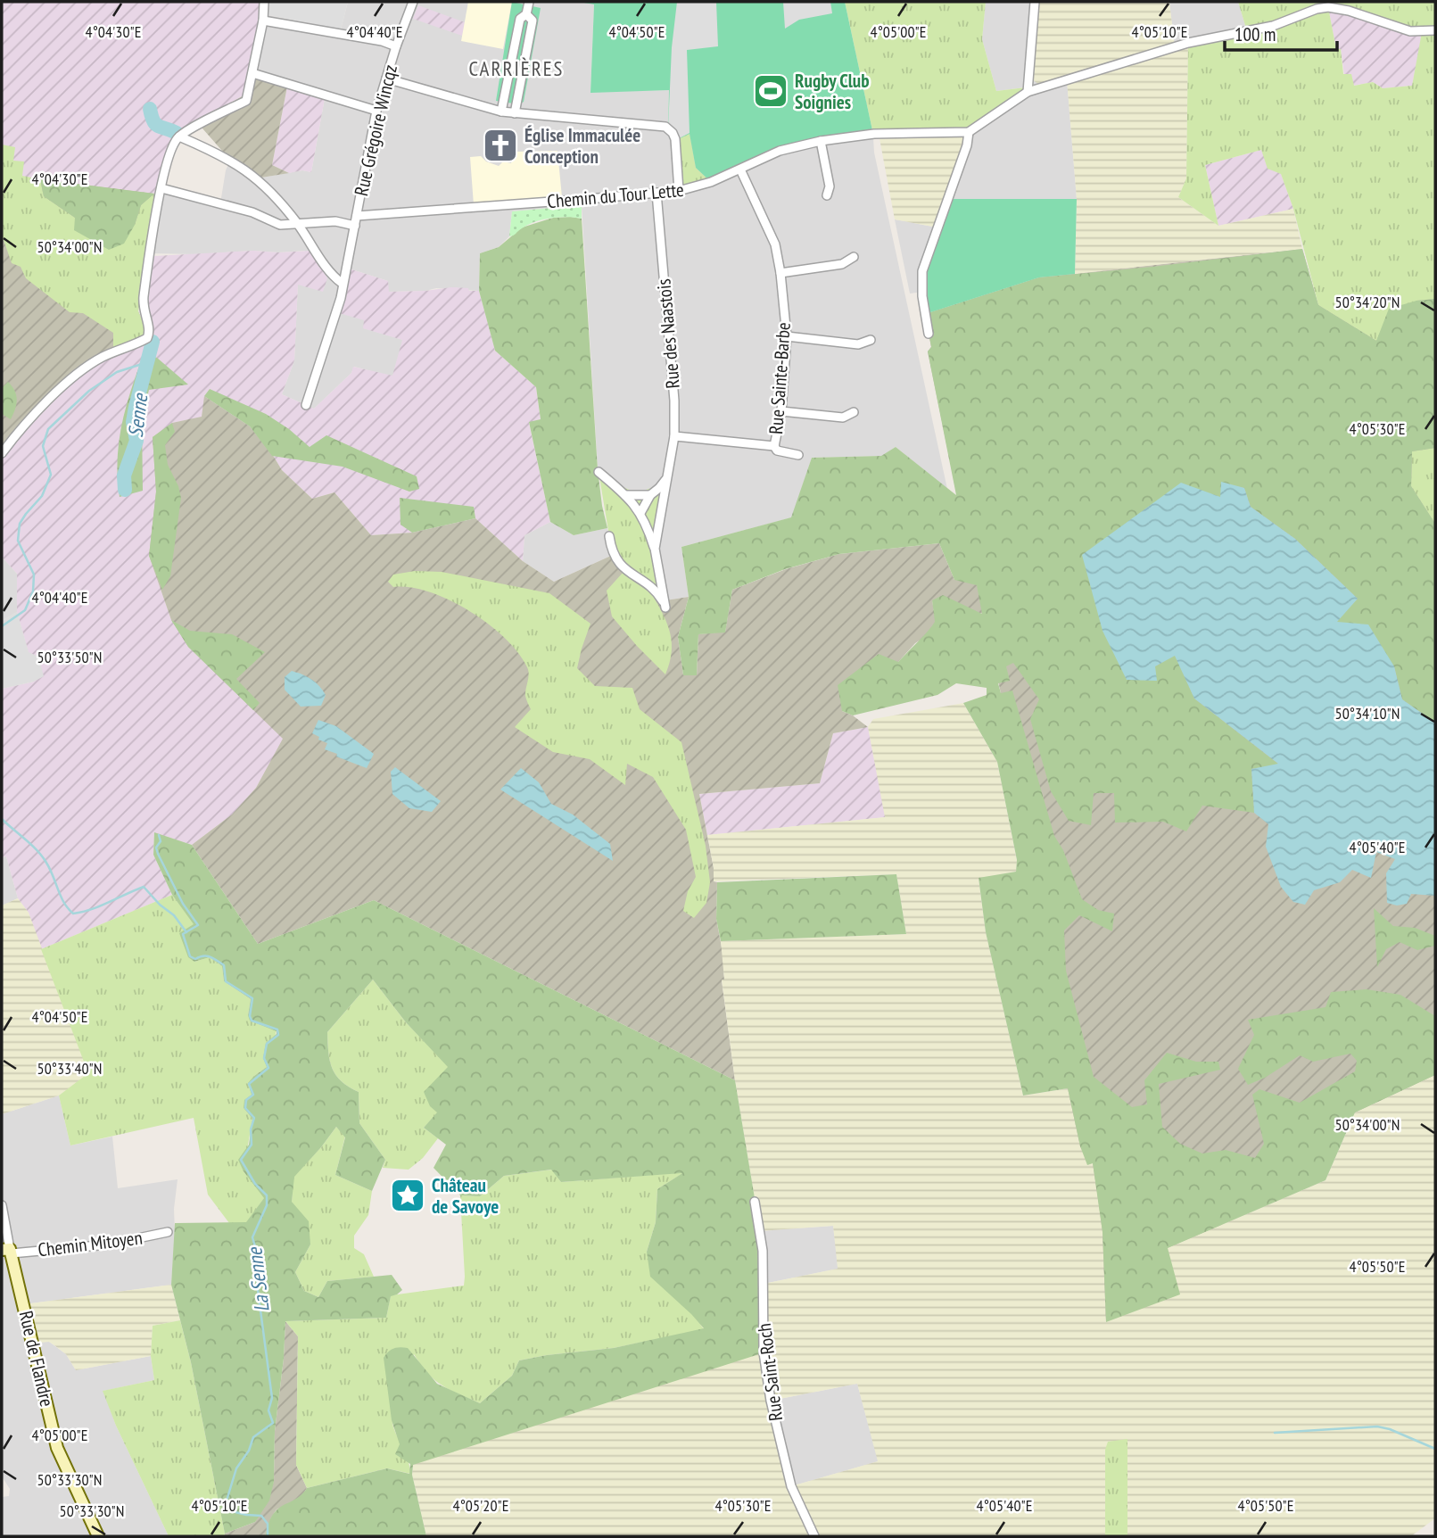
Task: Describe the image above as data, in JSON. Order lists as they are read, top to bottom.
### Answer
{
  "streets": {
    "street": [
      "Rue Grégoire Wincqz",
      "Chemin du Tour Lette",
      "Rue des Naastois",
      "Rue Sainte-Barbe",
      "Chemin Mitoyen",
      "Rue de Flandre",
      "Rue Saint-Roch"
    ]
  },
  "crossings": [
    ["Rue Grégoire Wincqz", "Chemin du Tour Lette"],
    ["Chemin du Tour Lette", "Rue des Naastois"],
    ["Chemin du Tour Lette", "Rue Sainte-Barbe"],
    ["Rue des Naastois", "Rue Sainte-Barbe"],
    ["Chemin Mitoyen", "Rue de Flandre"]
  ],
  "districts": ["CARRIÈRES"],
  "water": ["Senne", "La Senne"],
  "places": {
    "sports": ["Rugby Club Soignies"],
    "church": ["Église Immaculée Conception"],
    "place": ["Château de Savoye"]
  },
  "scale_bar": "100 m",
  "coordinates": [
    "4°04'30\"E",
    "4°04'40\"E",
    "4°04'50\"E",
    "4°05'00\"E",
    "4°05'10\"E",
    "50°34'00\"N",
    "50°34'20\"N",
    "4°05'30\"E",
    "50°33'50\"N",
    "50°34'10\"N",
    "4°05'40\"E",
    "50°33'40\"N",
    "4°05'50\"E",
    "50°33'30\"N",
    "4°05'20\"E"
  ]
}
